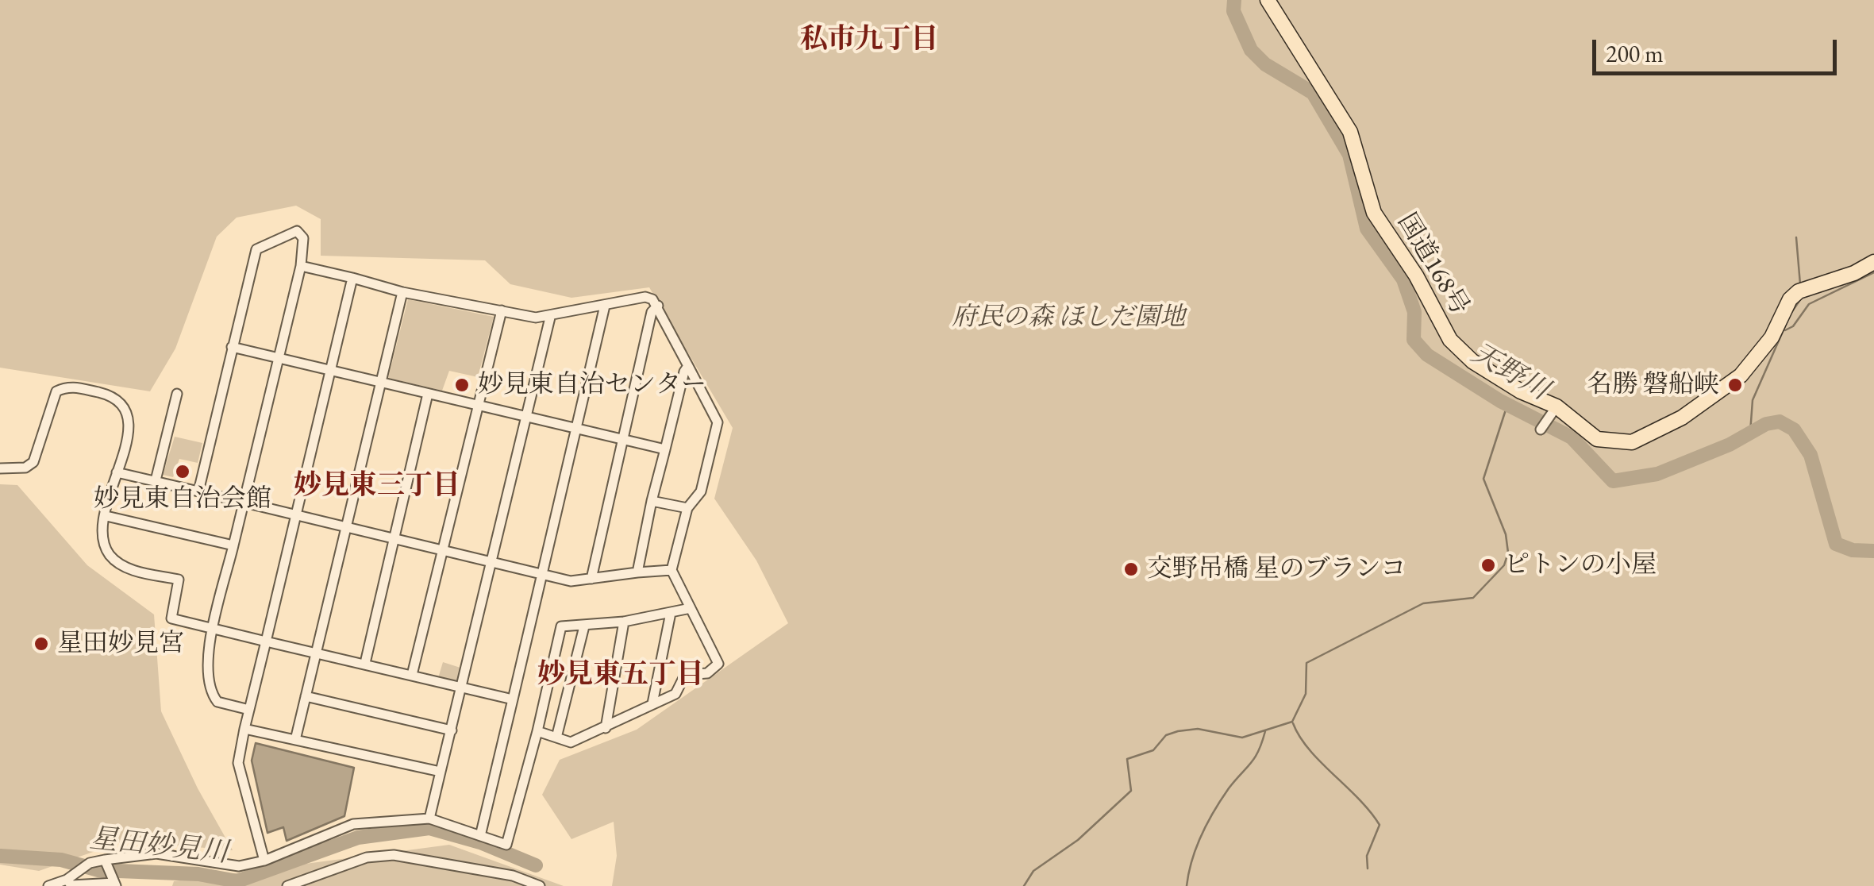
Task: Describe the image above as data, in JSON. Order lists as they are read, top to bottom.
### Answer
{
  "streets": {
    "highway": ["国道168号"]
  },
  "districts": ["私市九丁目", "妙見東三丁目", "妙見東五丁目"],
  "water": ["天野川", "星田妙見川"],
  "parks": ["府民の森 ほしだ園地"],
  "places": [
    "妙見東自治センター",
    "名勝 磐船峡",
    "妙見東自治会館",
    "ピトンの小屋",
    "交野吊橋 星のブランコ",
    "星田妙見宮"
  ],
  "scale_bar": "200 m"
}
